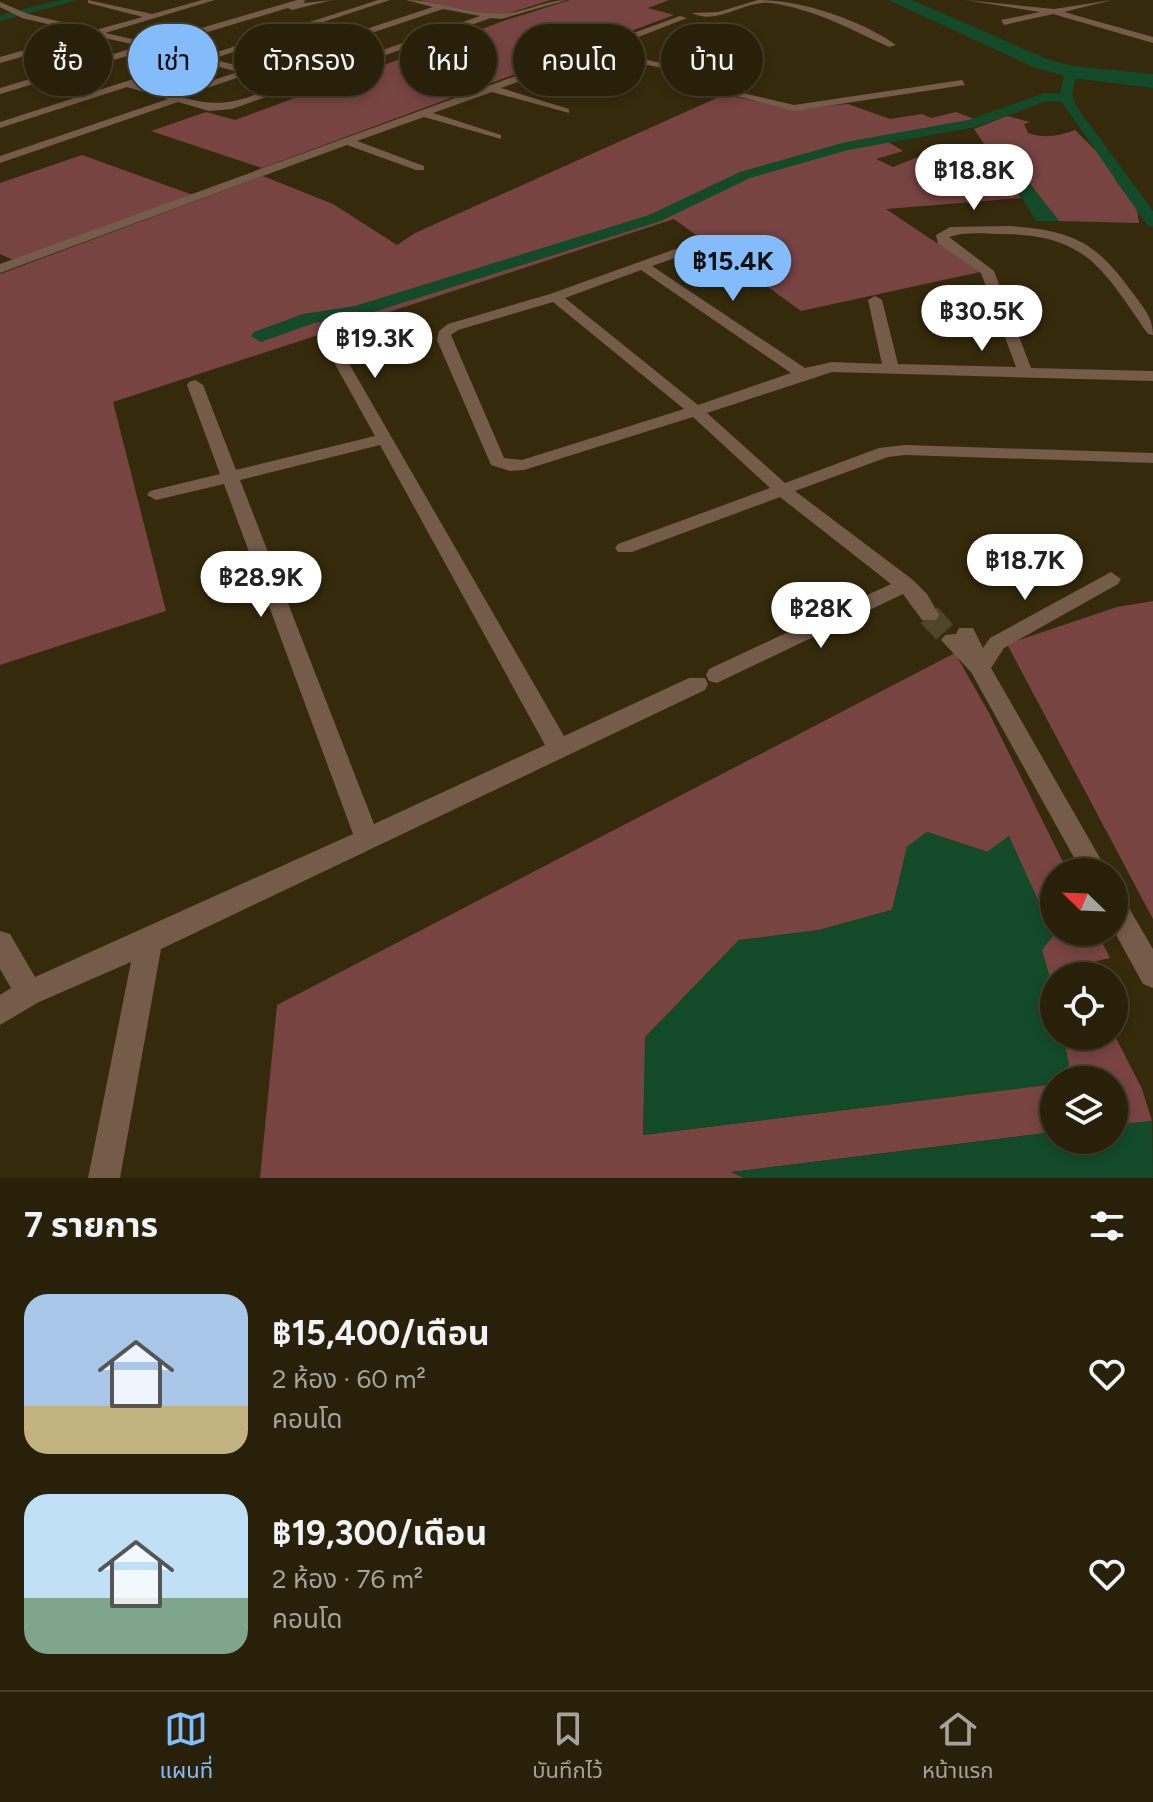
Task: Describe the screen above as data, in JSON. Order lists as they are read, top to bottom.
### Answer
{
  "north": "top left",
  "page": {
    "chip": [
      "ซื้อ",
      "เช่า",
      "ตัวกรอง",
      "ใหม่",
      "คอนโด",
      "บ้าน"
    ],
    "price": [
      "฿18.8K",
      "฿15.4K",
      "฿30.5K",
      "฿19.3K",
      "฿18.7K",
      "฿28.9K",
      "฿28K"
    ],
    "heading": "7 รายการ",
    "list": [
      {
        "name": "฿15,400/เดือน",
        "note": "2 ห้อง · 60 m² · คอนโด"
      },
      {
        "name": "฿19,300/เดือน",
        "note": "2 ห้อง · 76 m² · คอนโด"
      }
    ],
    "tabs": ["แผนที่", "บันทึกไว้", "หน้าแรก"]
  }
}
